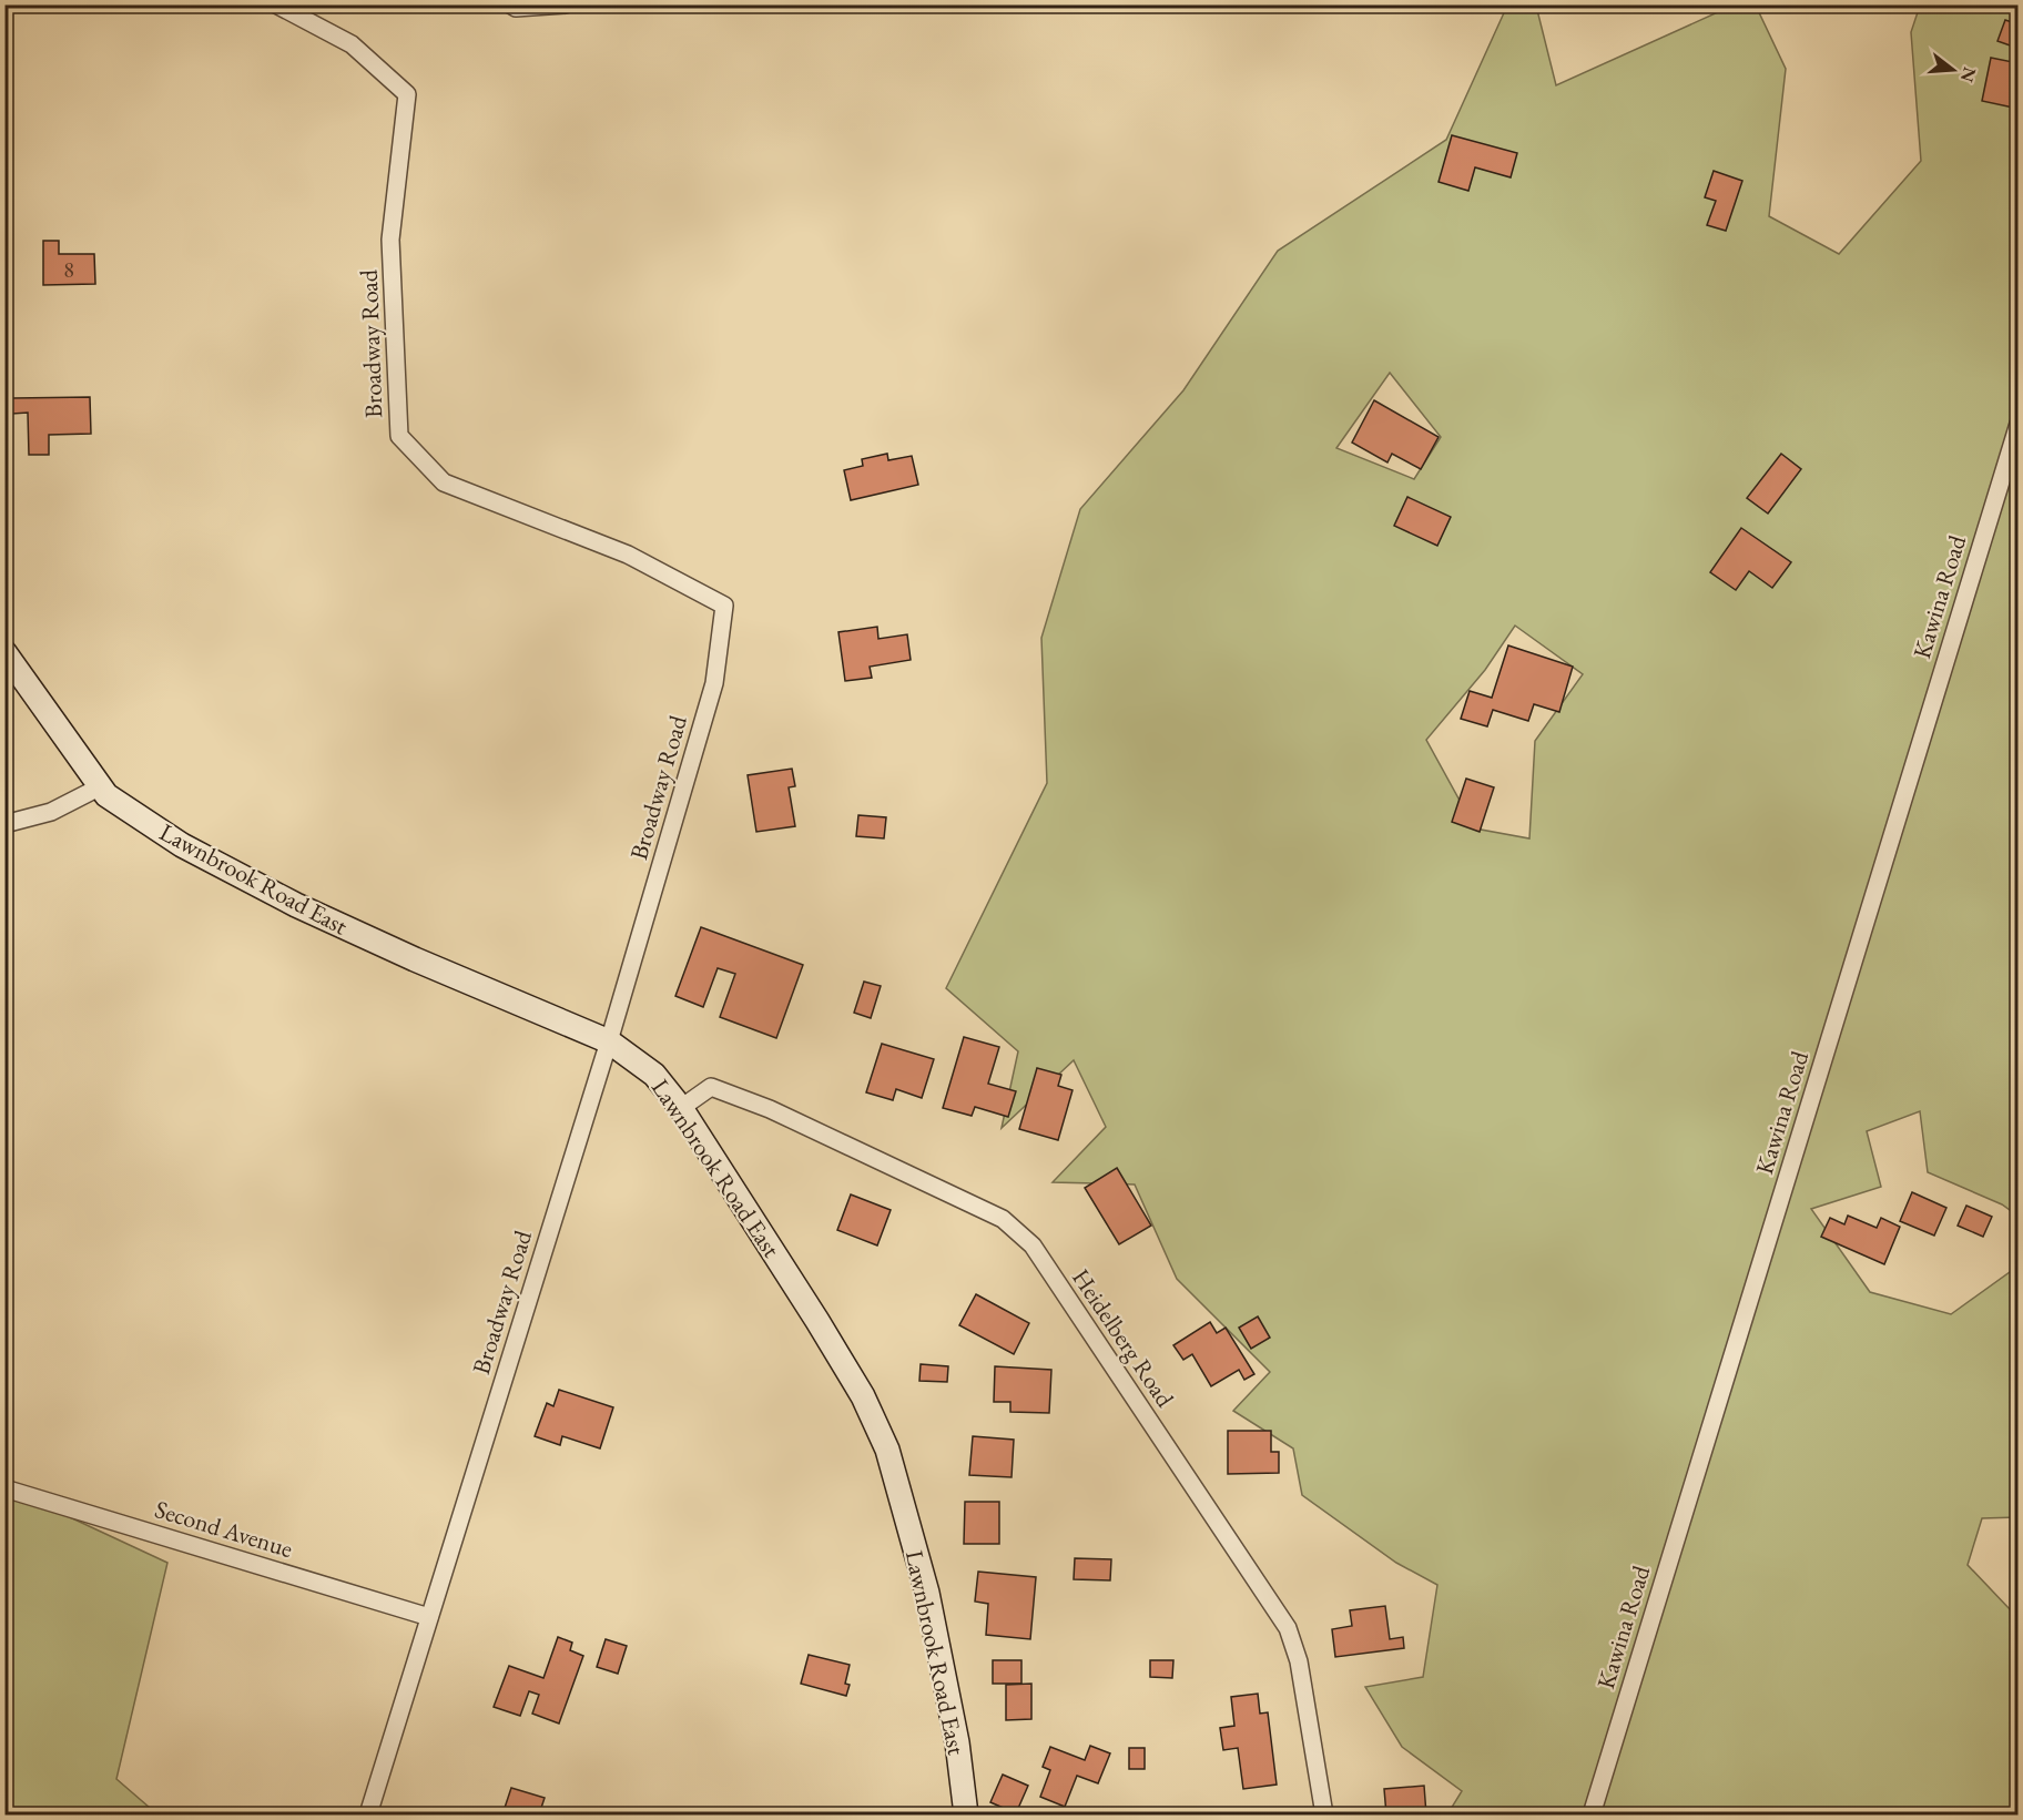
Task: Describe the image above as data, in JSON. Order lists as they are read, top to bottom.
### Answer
{
  "streets": {
    "street": [
      "Broadway Road",
      "Kawina Road",
      "Lawnbrook Road East",
      "Heidelberg Road",
      "Second Avenue"
    ]
  },
  "crossings": [
    ["Broadway Road", "Lawnbrook Road East"],
    ["Broadway Road", "Second Avenue"],
    ["Lawnbrook Road East", "Heidelberg Road"]
  ],
  "house_numbers": ["8"],
  "north": "right"
}
